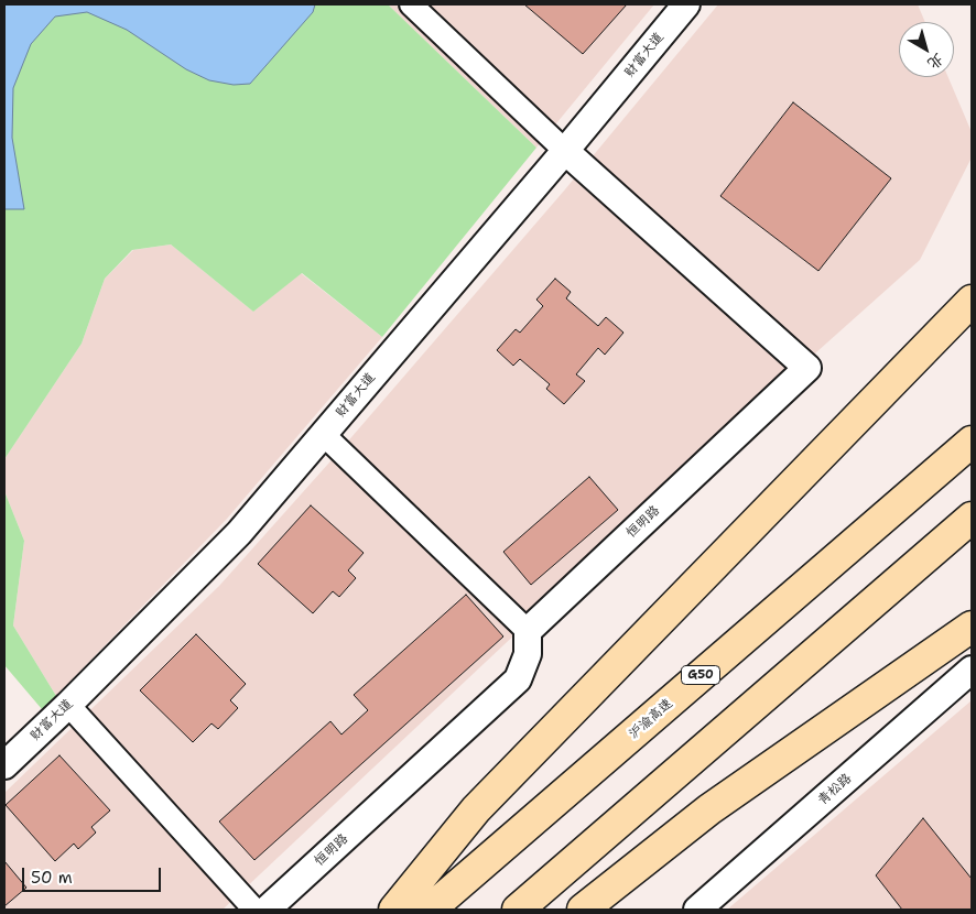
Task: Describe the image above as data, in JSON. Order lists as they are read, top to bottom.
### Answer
{
  "streets": {
    "highway": ["G50", "沪渝高速"],
    "street": ["财富大道", "恒明路", "青松路"]
  },
  "crossings": [
    ["财富大道", "恒明路"]
  ],
  "scale_bar": "50 m",
  "north": "bottom right"
}
